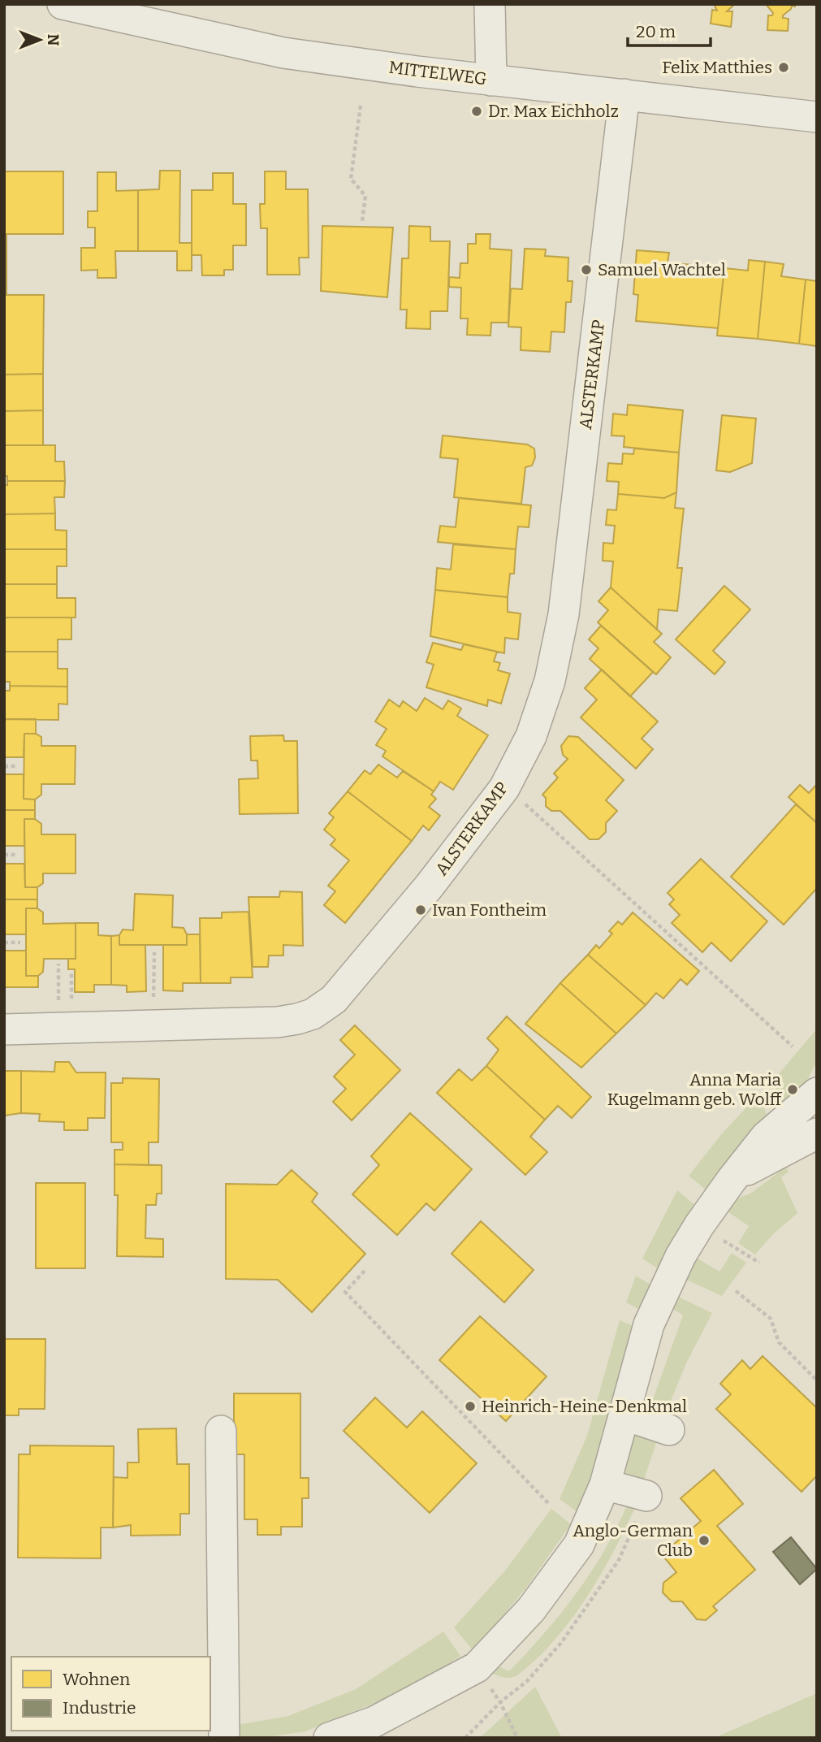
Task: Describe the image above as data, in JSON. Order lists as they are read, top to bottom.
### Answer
{
  "streets": {
    "street": ["MITTELWEG", "ALSTERKAMP"]
  },
  "crossings": [
    ["MITTELWEG", "ALSTERKAMP"]
  ],
  "places": [
    "Felix Matthies",
    "Dr. Max Eichholz",
    "Samuel Wachtel",
    "Ivan Fontheim",
    "Anna Maria Kugelmann geb. Wolff",
    "Heinrich-Heine-Denkmal",
    "Anglo-German Club"
  ],
  "legend": ["Wohnen", "Industrie"],
  "scale_bar": "20 m",
  "north": "right"
}
